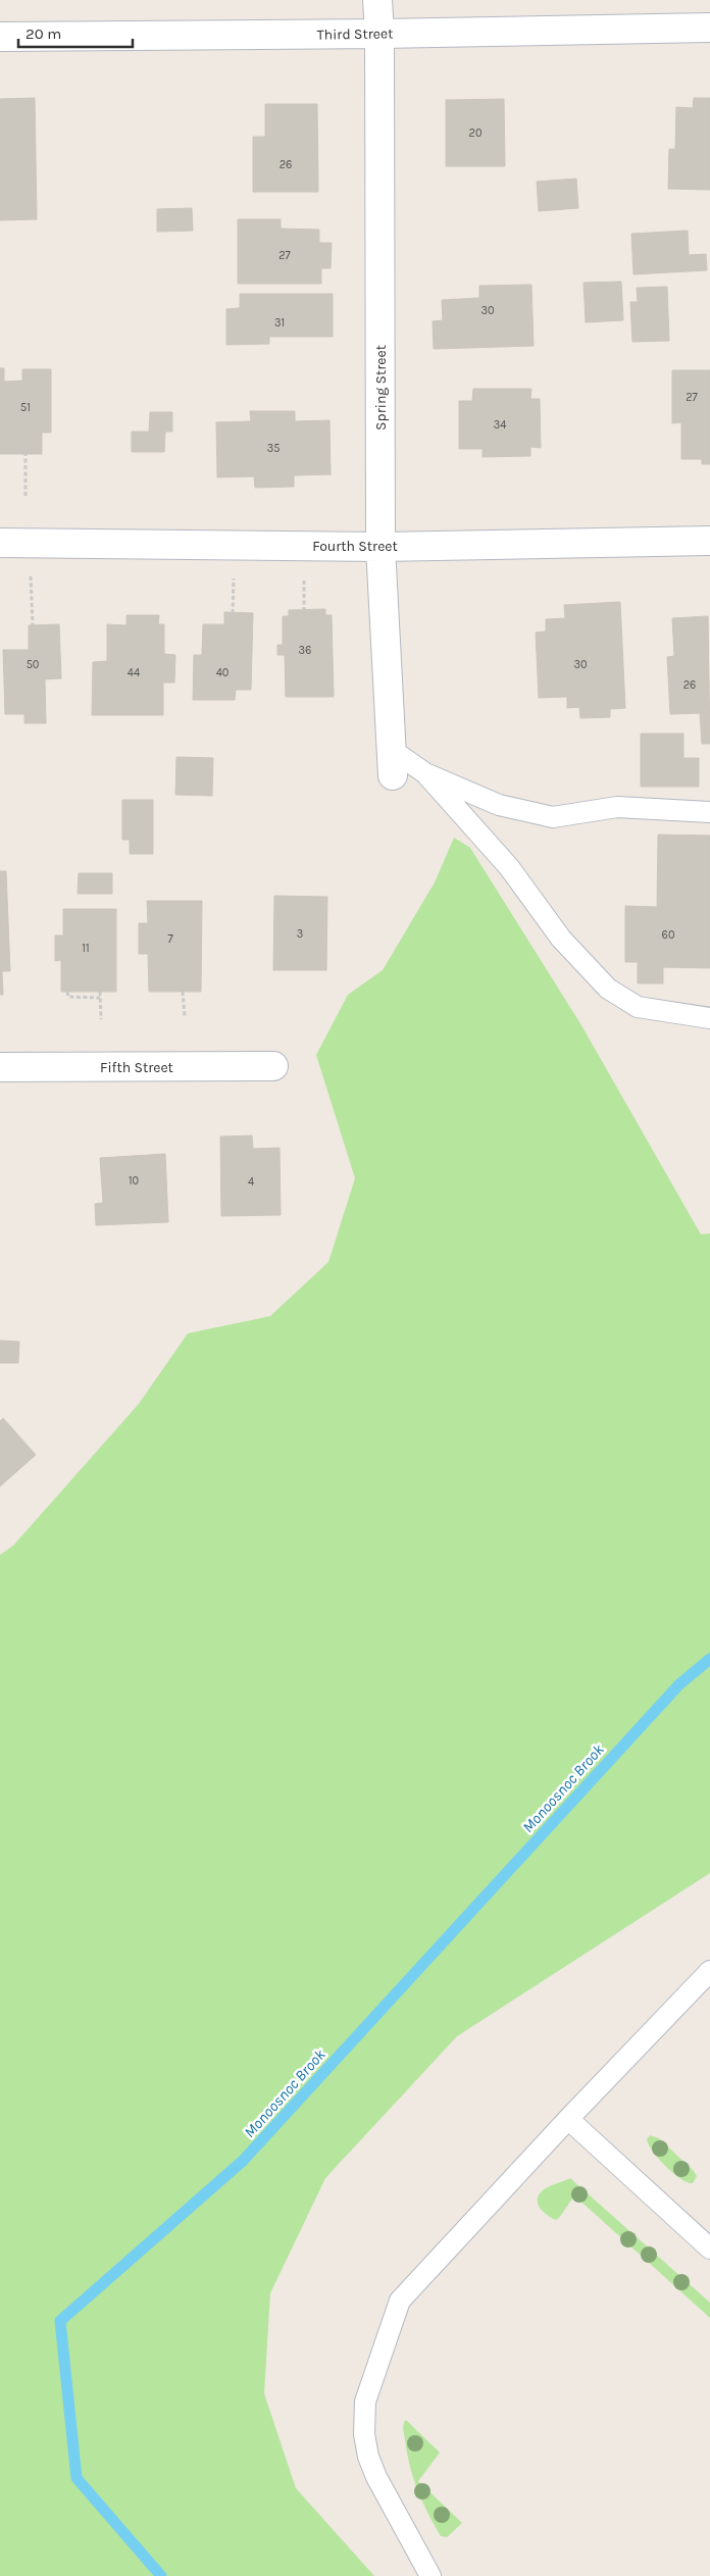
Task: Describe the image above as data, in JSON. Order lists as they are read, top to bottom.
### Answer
{
  "streets": {
    "street": [
      "Third Street",
      "Spring Street",
      "Fourth Street",
      "Fifth Street"
    ]
  },
  "crossings": [
    ["Third Street", "Spring Street"],
    ["Spring Street", "Fourth Street"]
  ],
  "water": ["Monoosnoc Brook"],
  "house_numbers": [
    "20",
    "26",
    "27",
    "30",
    "31",
    "27",
    "51",
    "34",
    "35",
    "36",
    "50",
    "30",
    "44",
    "40",
    "26",
    "3",
    "60",
    "7",
    "11",
    "10",
    "4"
  ],
  "scale_bar": "20 m"
}
